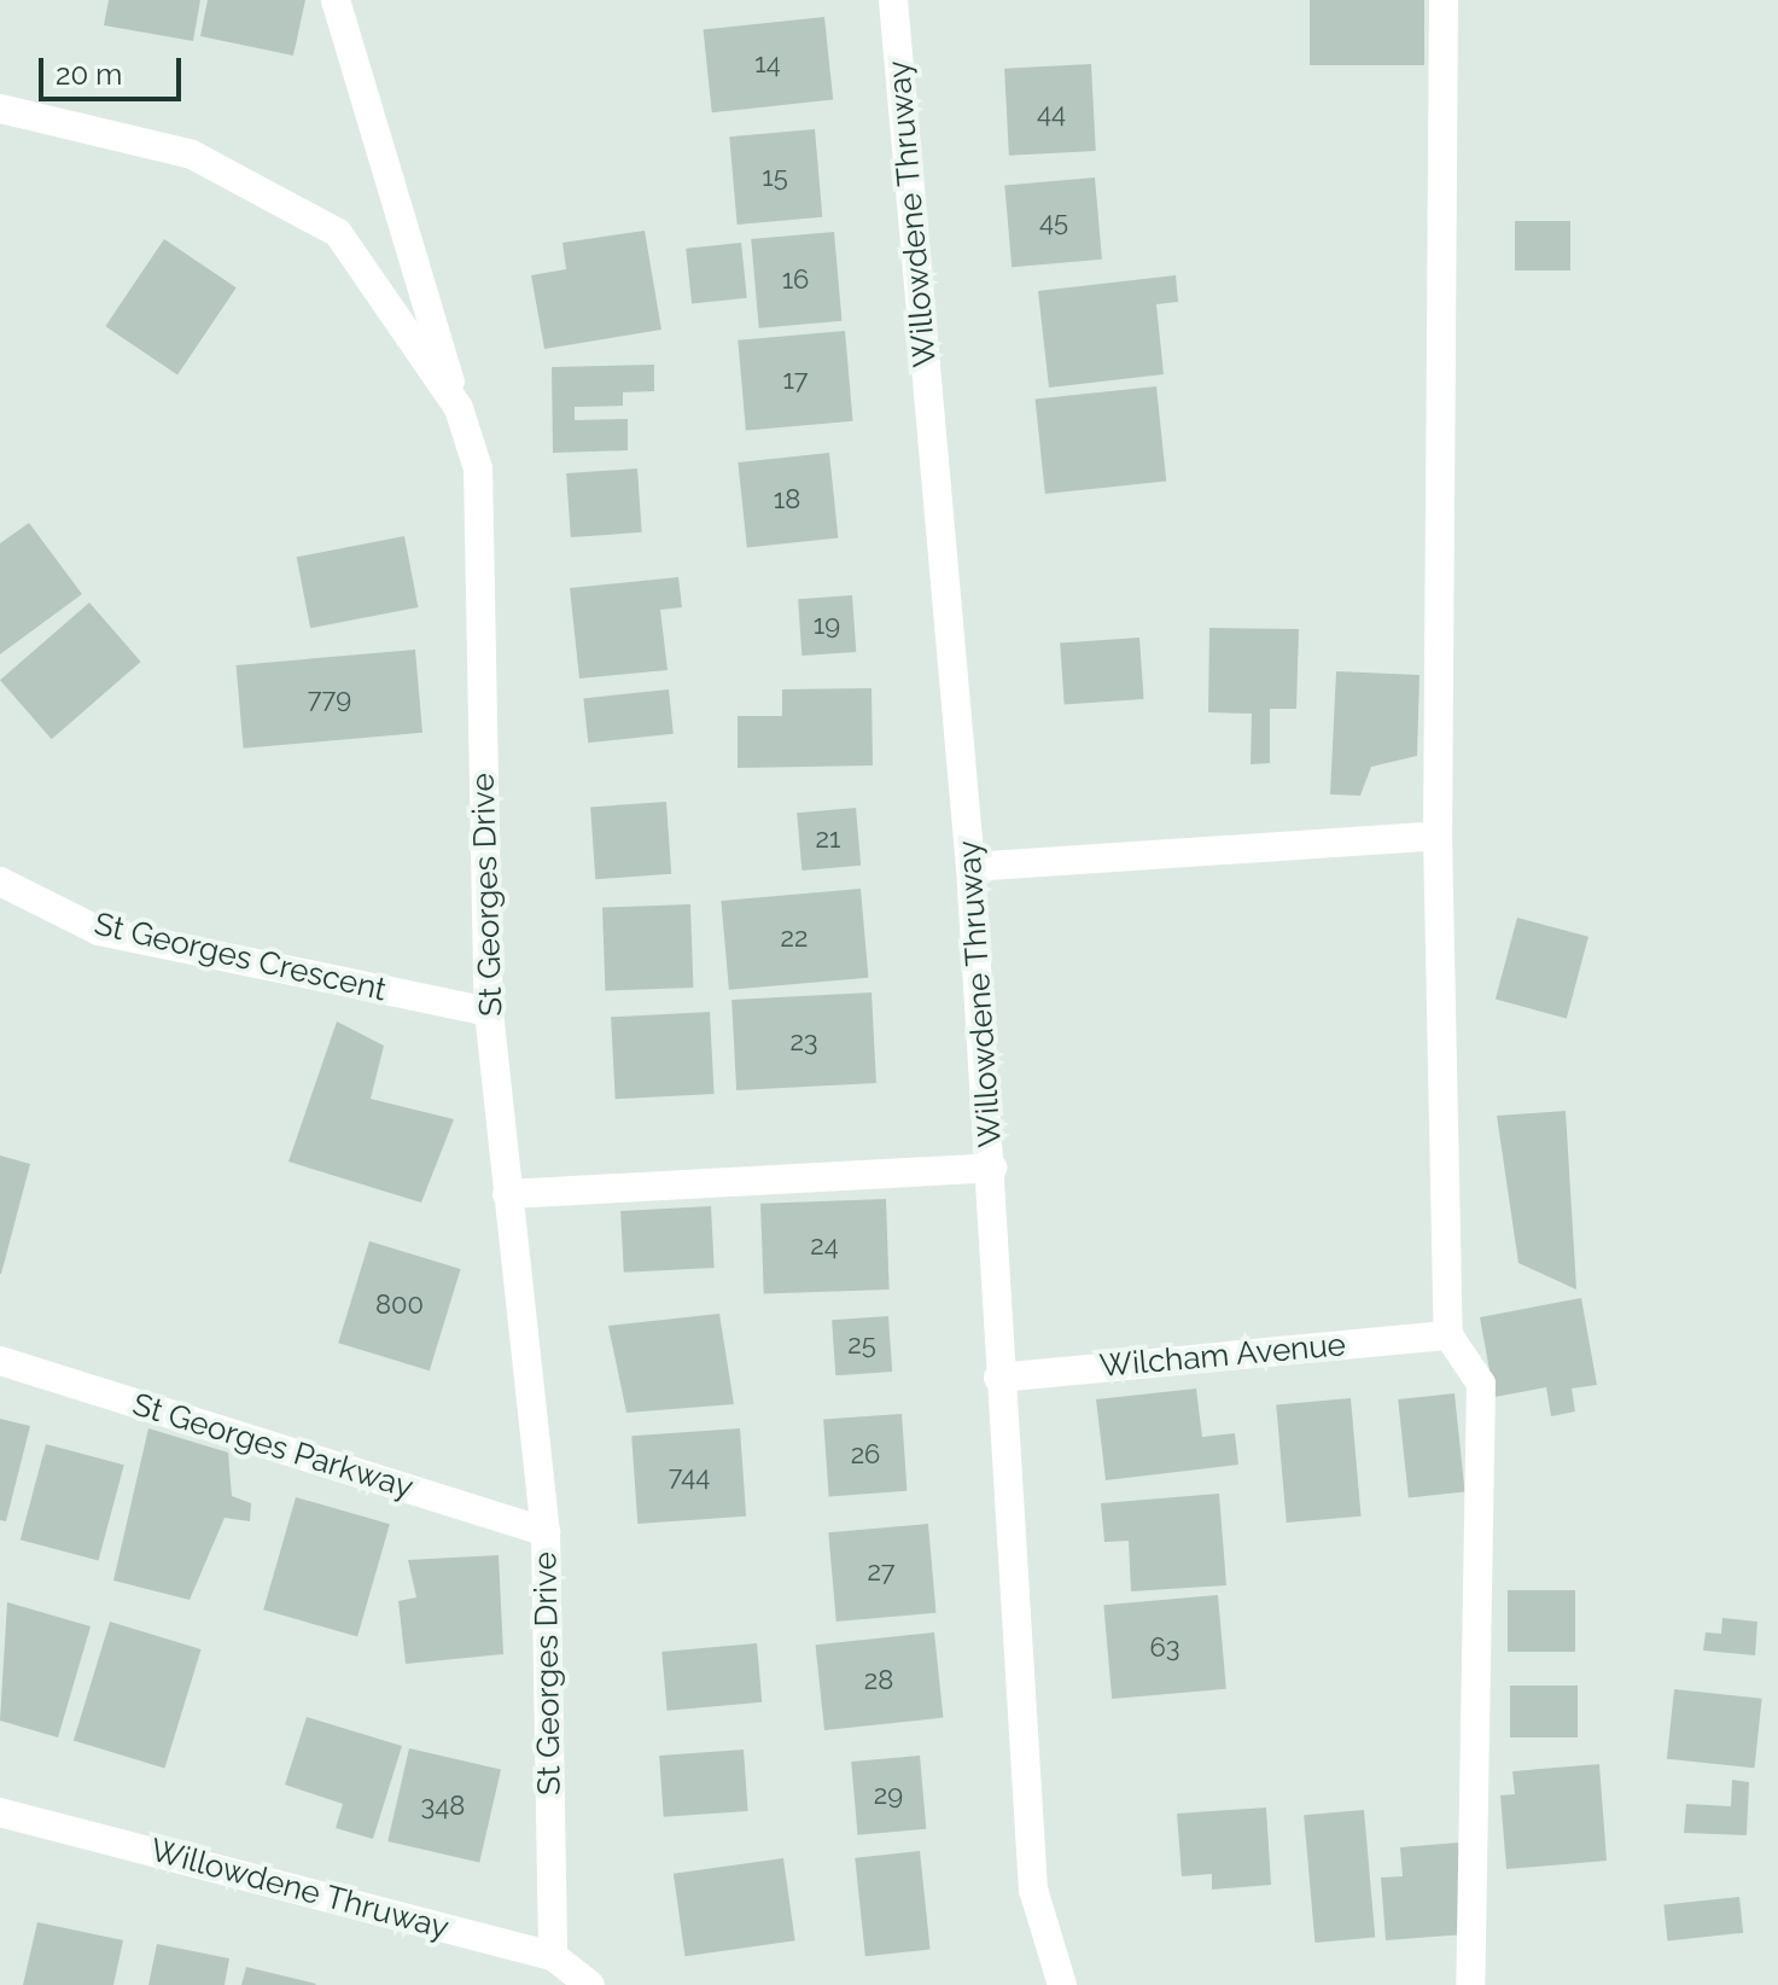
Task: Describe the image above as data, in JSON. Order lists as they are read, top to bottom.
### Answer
{
  "streets": {
    "street": [
      "Willowdene Thruway",
      "St Georges Drive",
      "St Georges Crescent",
      "Wilcham Avenue",
      "St Georges Parkway"
    ]
  },
  "crossings": [
    ["Willowdene Thruway", "St Georges Drive"],
    ["Willowdene Thruway", "Wilcham Avenue"],
    ["St Georges Drive", "St Georges Crescent"],
    ["St Georges Drive", "St Georges Parkway"]
  ],
  "house_numbers": [
    "14",
    "44",
    "15",
    "45",
    "16",
    "17",
    "18",
    "19",
    "779",
    "21",
    "22",
    "23",
    "24",
    "800",
    "25",
    "26",
    "744",
    "27",
    "63",
    "28",
    "29",
    "348"
  ],
  "scale_bar": "20 m"
}
